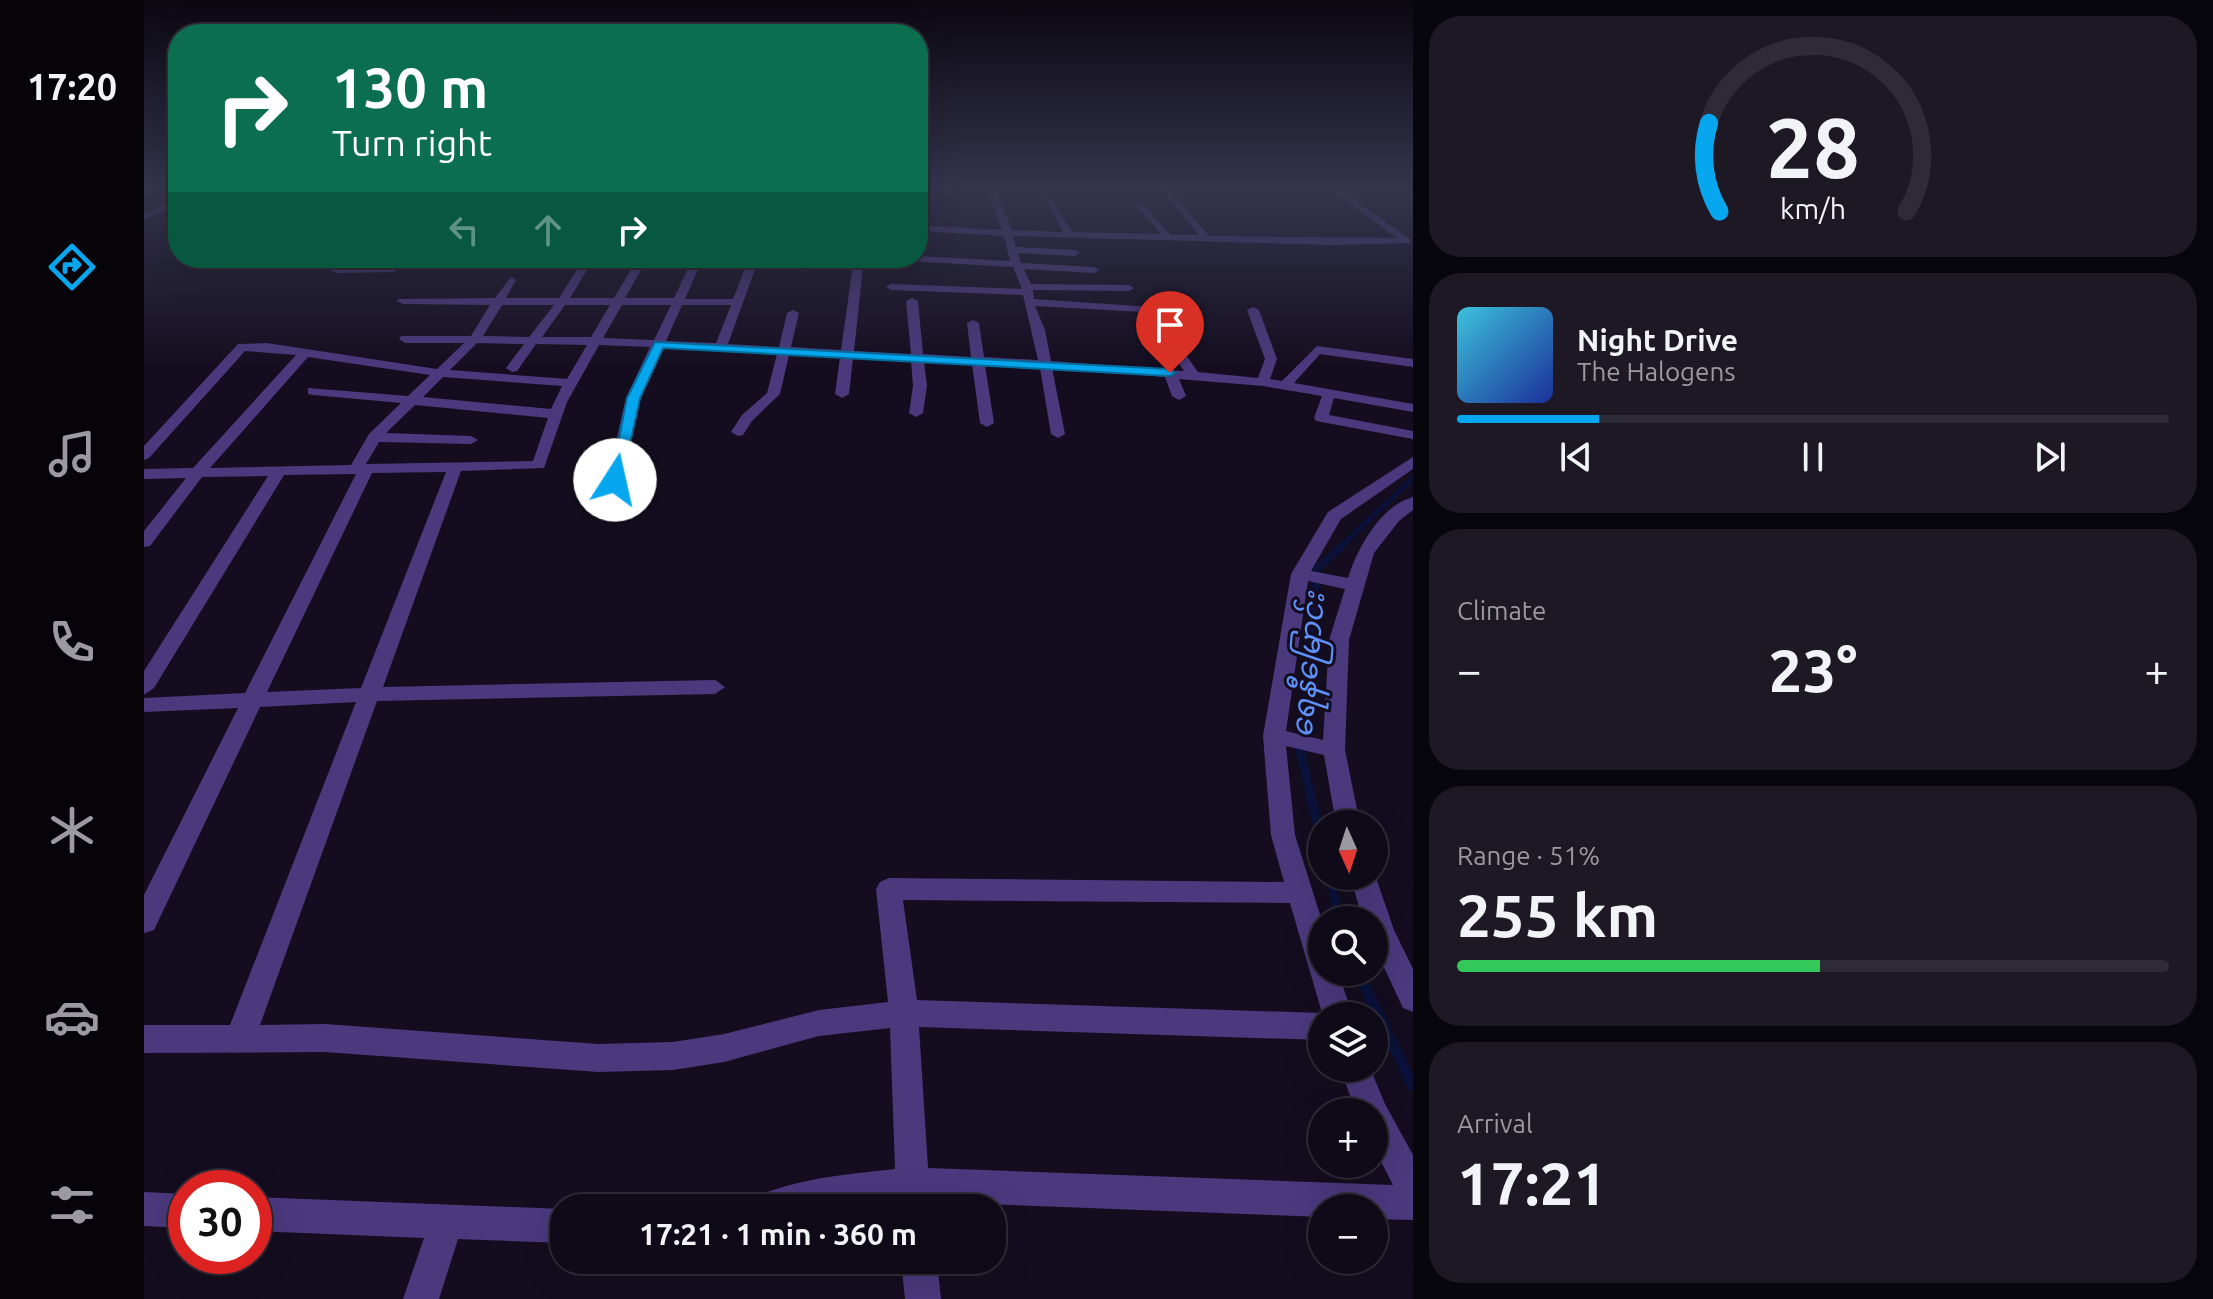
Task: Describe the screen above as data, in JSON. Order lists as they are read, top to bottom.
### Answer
{
  "water": ["ရေနီမြောင်း"],
  "north": "bottom",
  "page": {
    "tabs": "17:20",
    "turn": ["130 m", "Turn right"],
    "song": ["Night Drive", "The Halogens"],
    "tile": [
      "Climate",
      ["Range · 51%", "255 km"],
      ["Arrival", "17:21"]
    ],
    "heat": ["−", "23°", "+"],
    "map_buttons": ["+", "−"],
    "limit": "30",
    "trip": "17:21 · 1 min · 360 m",
    "gauge": ["28", "km/h"]
  }
}
